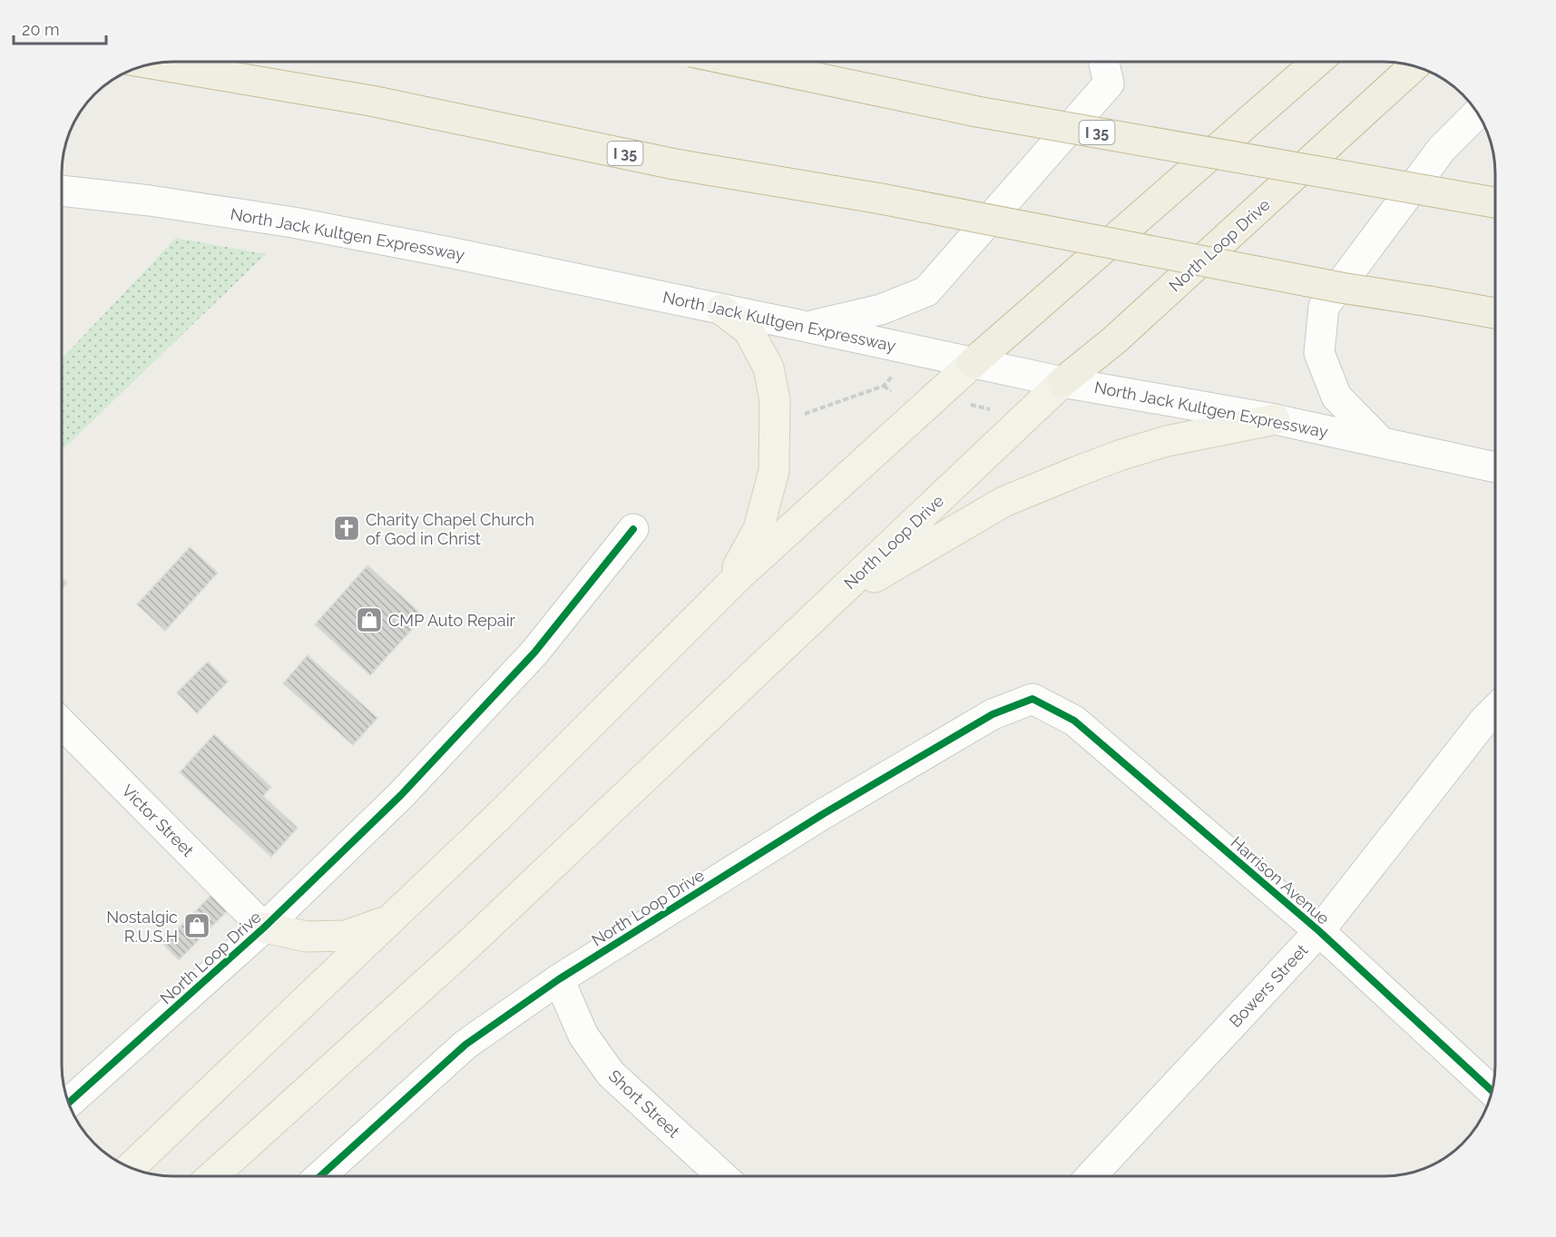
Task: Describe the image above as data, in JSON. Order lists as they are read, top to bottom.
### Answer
{
  "streets": {
    "highway": ["I 35", "North Loop Drive"],
    "street": [
      "North Jack Kultgen Expressway",
      "Victor Street",
      "Harrison Avenue",
      "Bowers Street",
      "Short Street"
    ]
  },
  "crossings": [
    ["North Jack Kultgen Expressway", "North Loop Drive"],
    ["North Loop Drive", "Victor Street"],
    ["North Loop Drive", "Harrison Avenue"],
    ["North Loop Drive", "Short Street"],
    ["Harrison Avenue", "Bowers Street"]
  ],
  "places": {
    "church": ["Charity Chapel Church of God in Christ"],
    "shop": ["CMP Auto Repair", "Nostalgic R.U.S.H"]
  },
  "scale_bar": "20 m"
}
